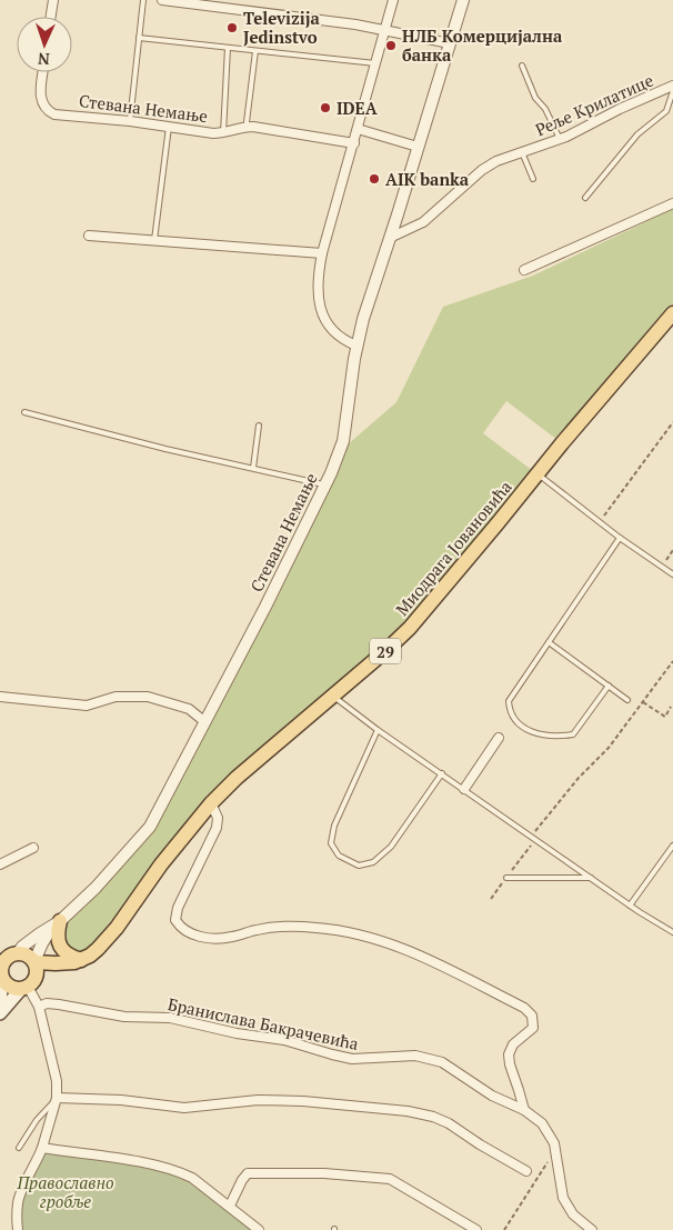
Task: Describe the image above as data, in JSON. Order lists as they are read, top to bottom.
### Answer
{
  "streets": {
    "main road": ["Миодрага Јовановића", "29"],
    "street": ["Реље Крилатице", "Стевана Немање", "Бранислава Бакрачевића"]
  },
  "crossings": [
    ["Реље Крилатице", "Стевана Немање"],
    ["Стевана Немање", "Миодрага Јовановића"]
  ],
  "parks": ["Православно гробље"],
  "places": [
    "Televizija Jedinstvo",
    "НЛБ Комерцијална банка",
    "IDEA",
    "AIK banka"
  ],
  "north": "bottom"
}
